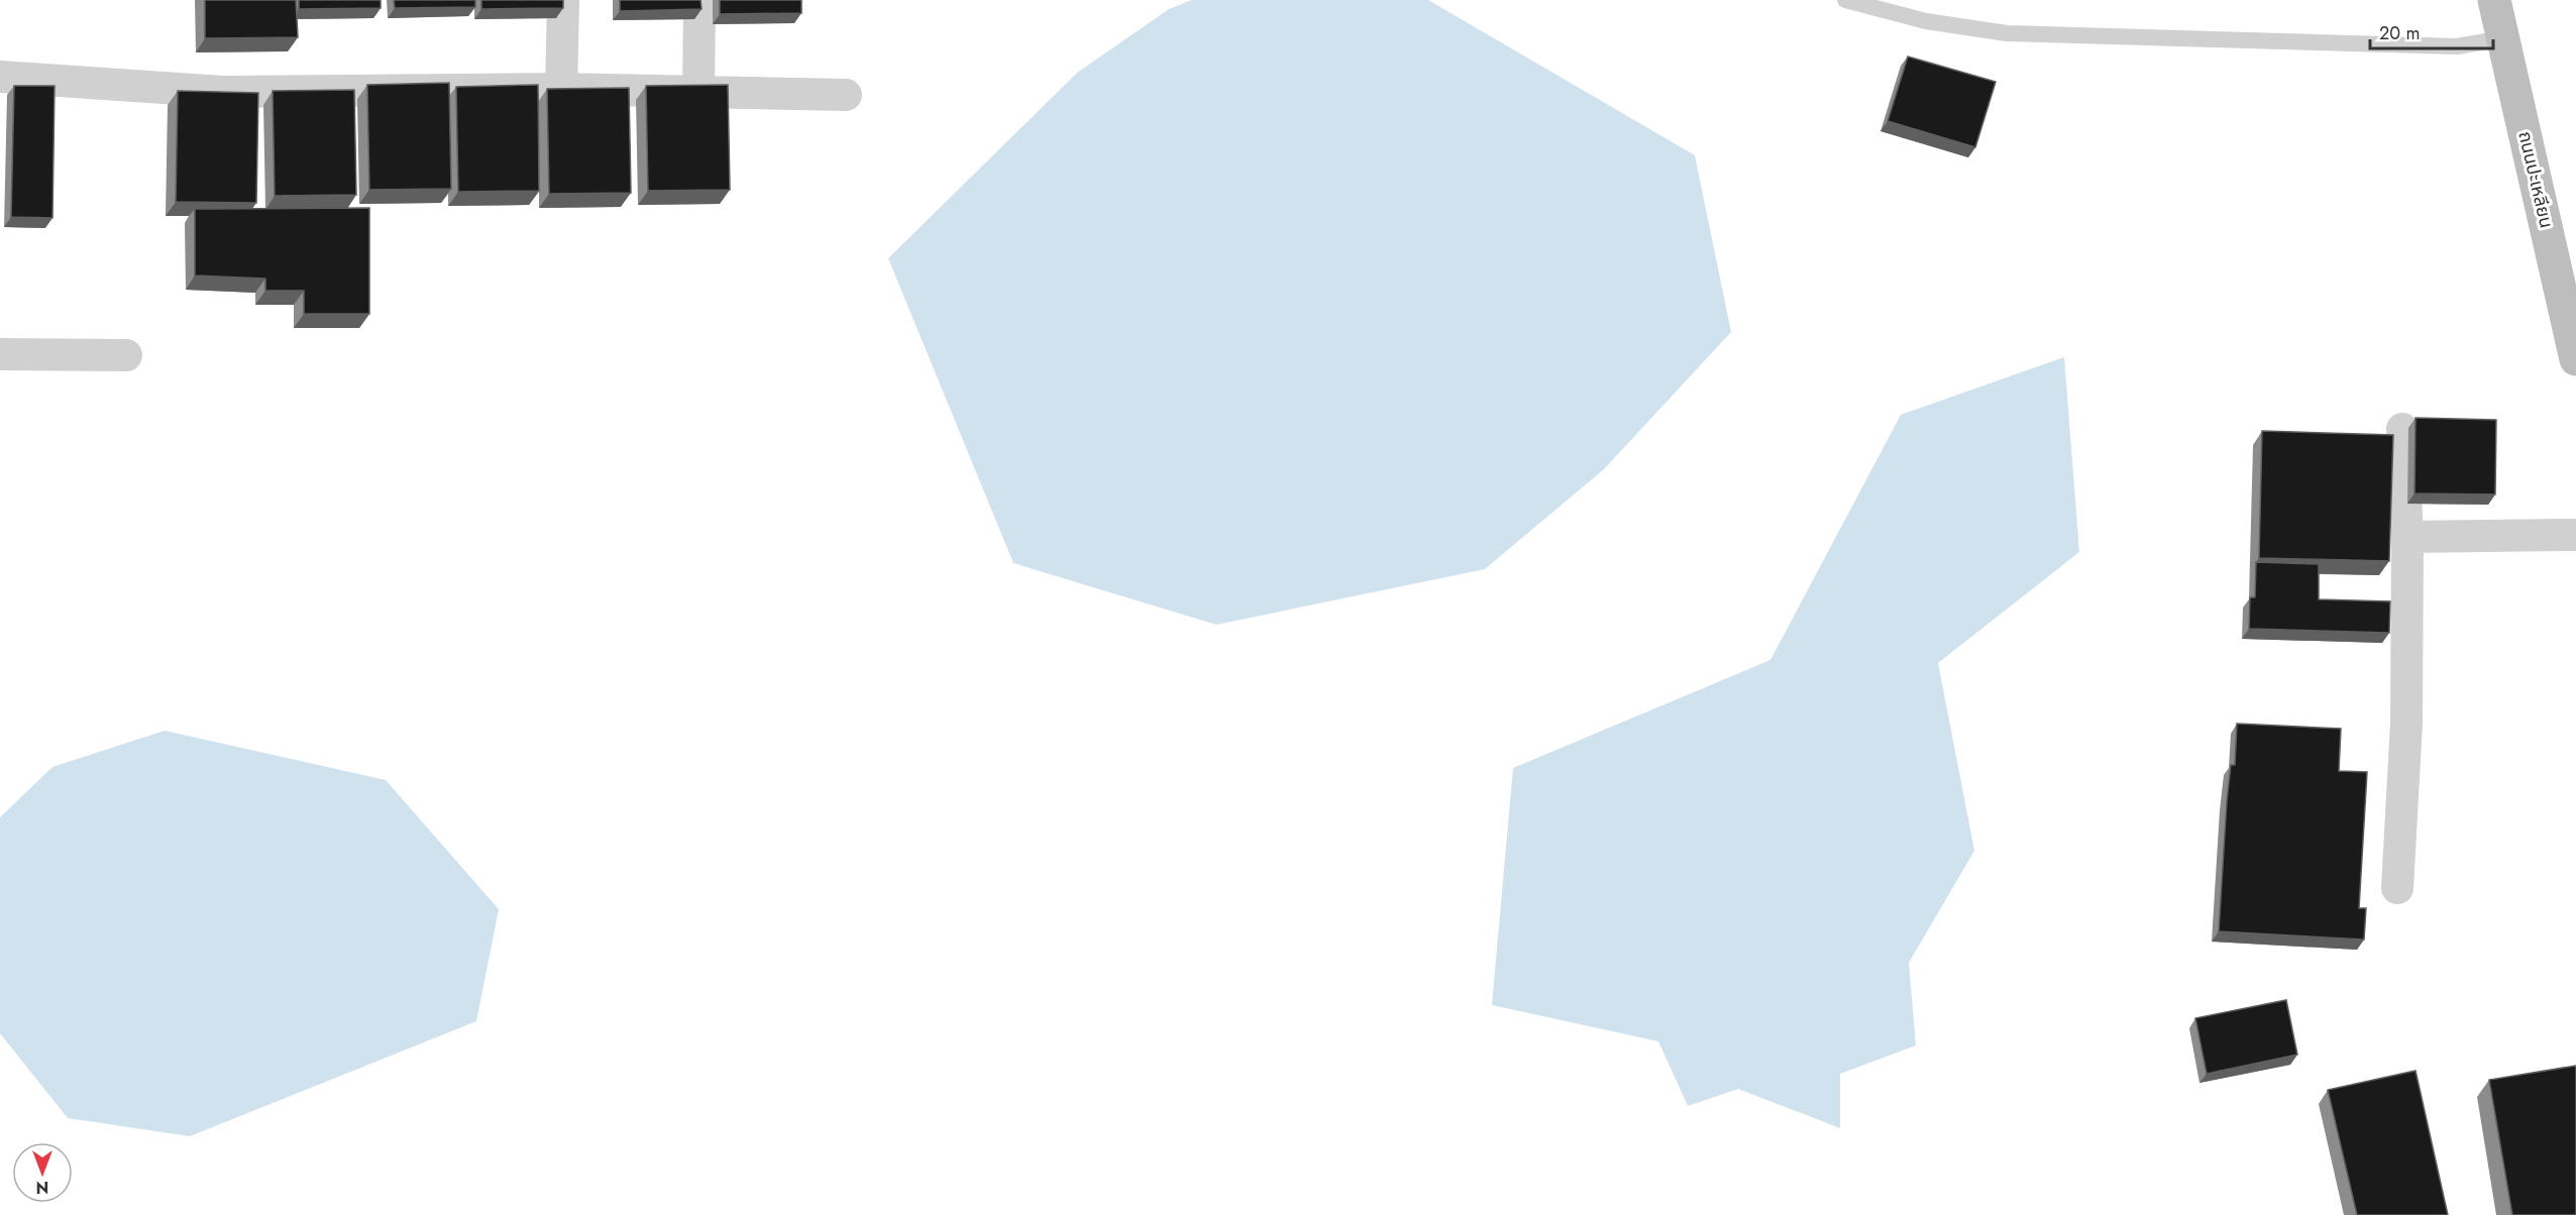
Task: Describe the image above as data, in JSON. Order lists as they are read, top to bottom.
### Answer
{
  "streets": {
    "street": ["ถนนปะเหลียน"]
  },
  "scale_bar": "20 m",
  "north": "bottom"
}
